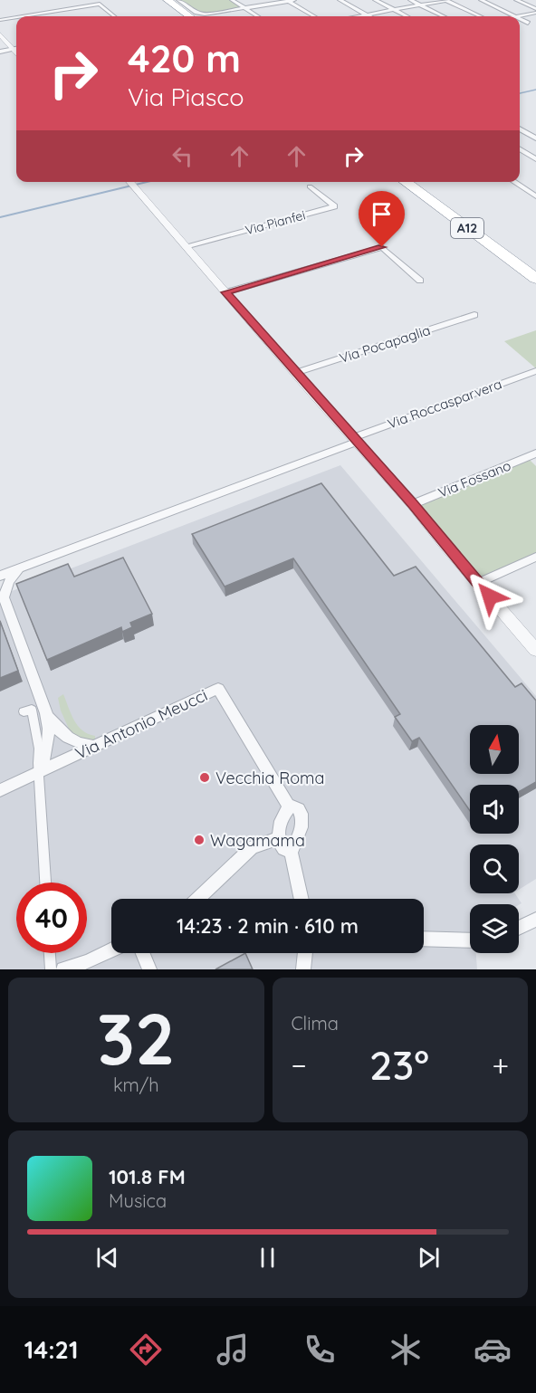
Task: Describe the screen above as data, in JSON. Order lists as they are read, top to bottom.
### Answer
{
  "streets": {
    "highway": ["A12"],
    "street": [
      "Via Pianfei",
      "Via Pocapaglia",
      "Via Roccasparvera",
      "Via Fossano",
      "Via Antonio Meucci"
    ]
  },
  "places": ["Vecchia Roma", "Wagamama"],
  "north": "top",
  "page": {
    "turn": ["420 m", "Via Piasco"],
    "limit": "40",
    "trip": "14:23 · 2 min · 610 m",
    "tile": [
      ["32", "km/h"],
      "Clima"
    ],
    "heat": ["−", "23°", "+"],
    "song": ["101.8 FM", "Musica"],
    "tabs": "14:21"
  }
}
